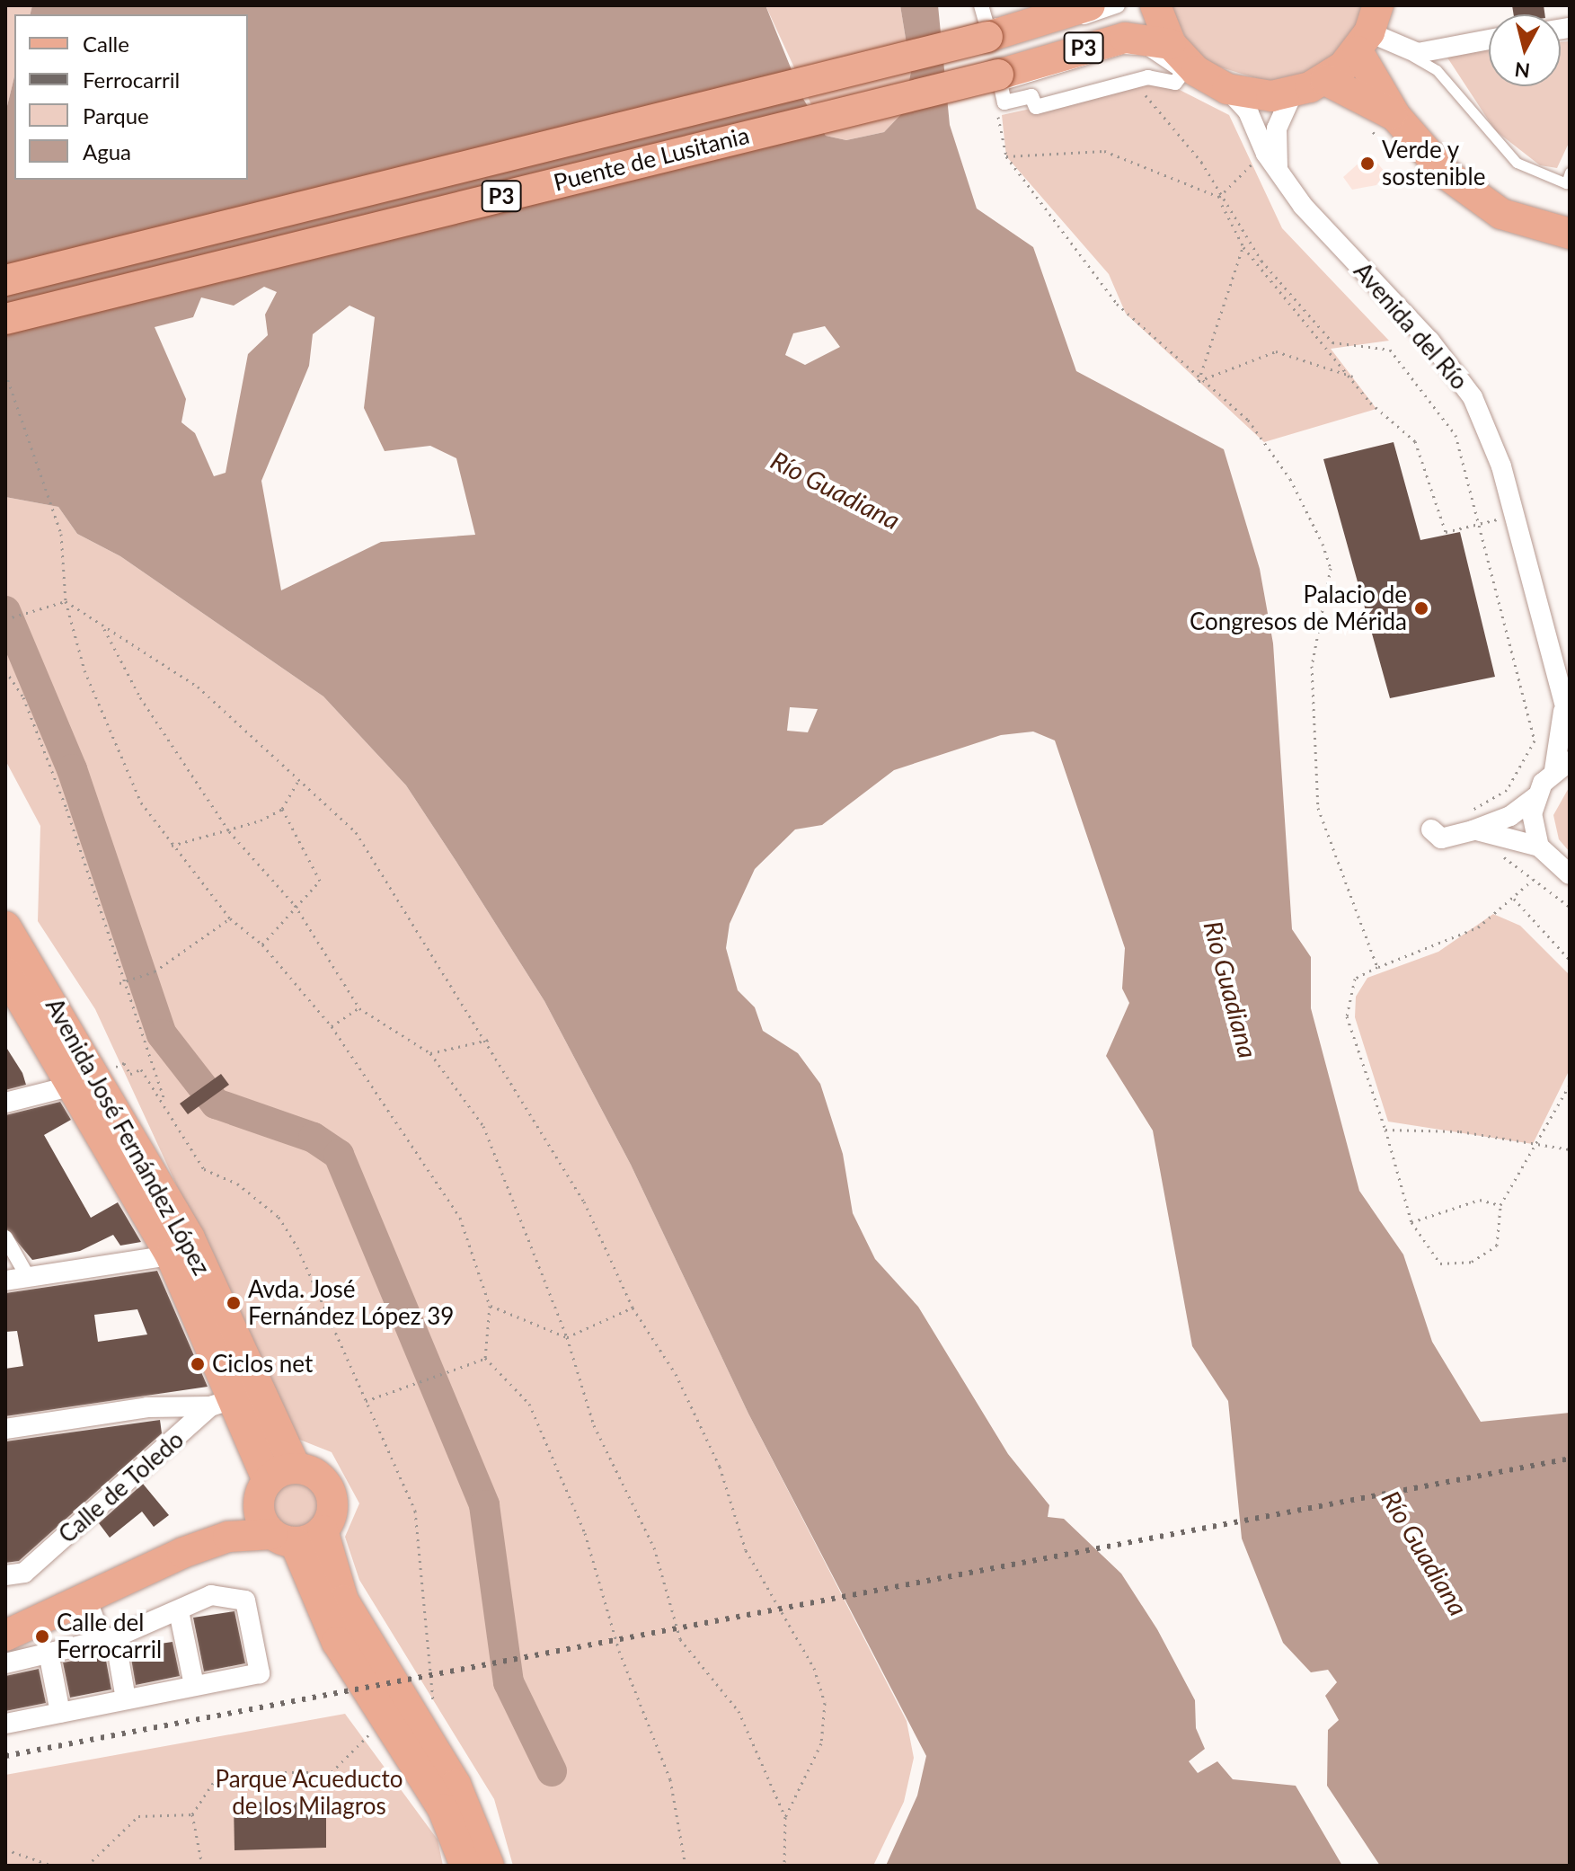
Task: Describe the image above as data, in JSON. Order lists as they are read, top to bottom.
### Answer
{
  "streets": {
    "main road": ["P3", "Puente de Lusitania", "Avenida José Fernández López"],
    "street": ["Avenida del Río", "Calle de Toledo"]
  },
  "crossings": [
    ["Avenida José Fernández López", "Calle de Toledo"]
  ],
  "water": ["Río Guadiana"],
  "parks": ["Parque Acueducto de los Milagros"],
  "places": [
    "Verde y sostenible",
    "Palacio de Congresos de Mérida",
    "Avda. José Fernández López 39",
    "Ciclos net",
    "Calle del Ferrocarril"
  ],
  "legend": [
    "Calle",
    "Ferrocarril",
    "Parque",
    "Agua"
  ],
  "north": "bottom"
}
